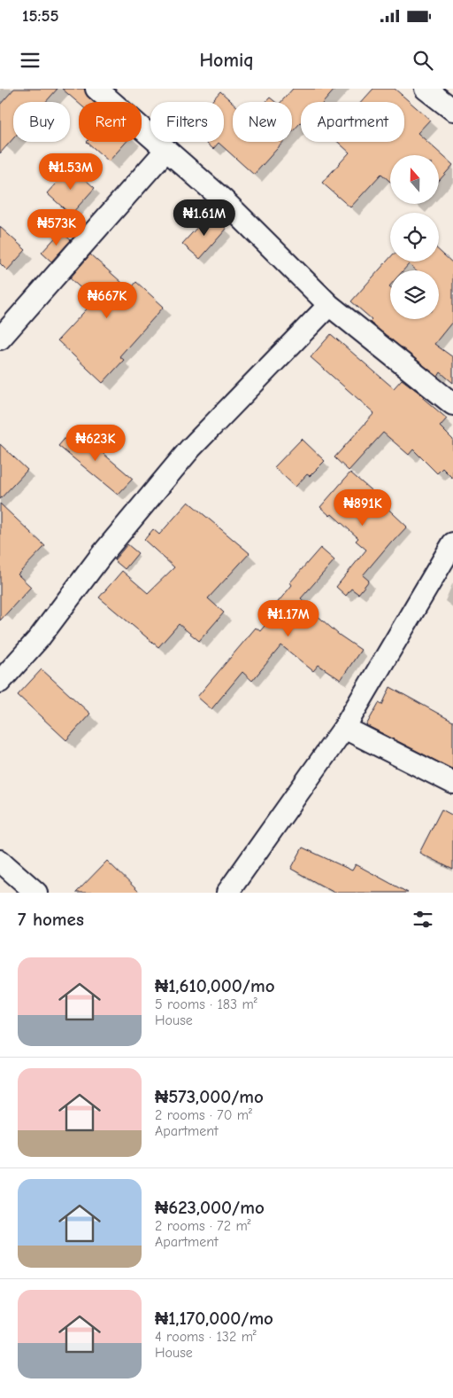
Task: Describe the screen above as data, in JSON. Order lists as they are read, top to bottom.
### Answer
{
  "north": "top",
  "page": {
    "status": "15:55",
    "header": "Homiq",
    "chip": [
      "Buy",
      "Rent",
      "Filters",
      "New",
      "Apartment"
    ],
    "price": [
      "₦1.53M",
      "₦1.61M",
      "₦573K",
      "₦667K",
      "₦623K",
      "₦891K",
      "₦1.17M"
    ],
    "heading": "7 homes",
    "list": [
      {
        "name": "₦1,610,000/mo",
        "note": "5 rooms · 183 m² · House"
      },
      {
        "name": "₦573,000/mo",
        "note": "2 rooms · 70 m² · Apartment"
      },
      {
        "name": "₦623,000/mo",
        "note": "2 rooms · 72 m² · Apartment"
      },
      {
        "name": "₦1,170,000/mo",
        "note": "4 rooms · 132 m² · House"
      }
    ]
  }
}
